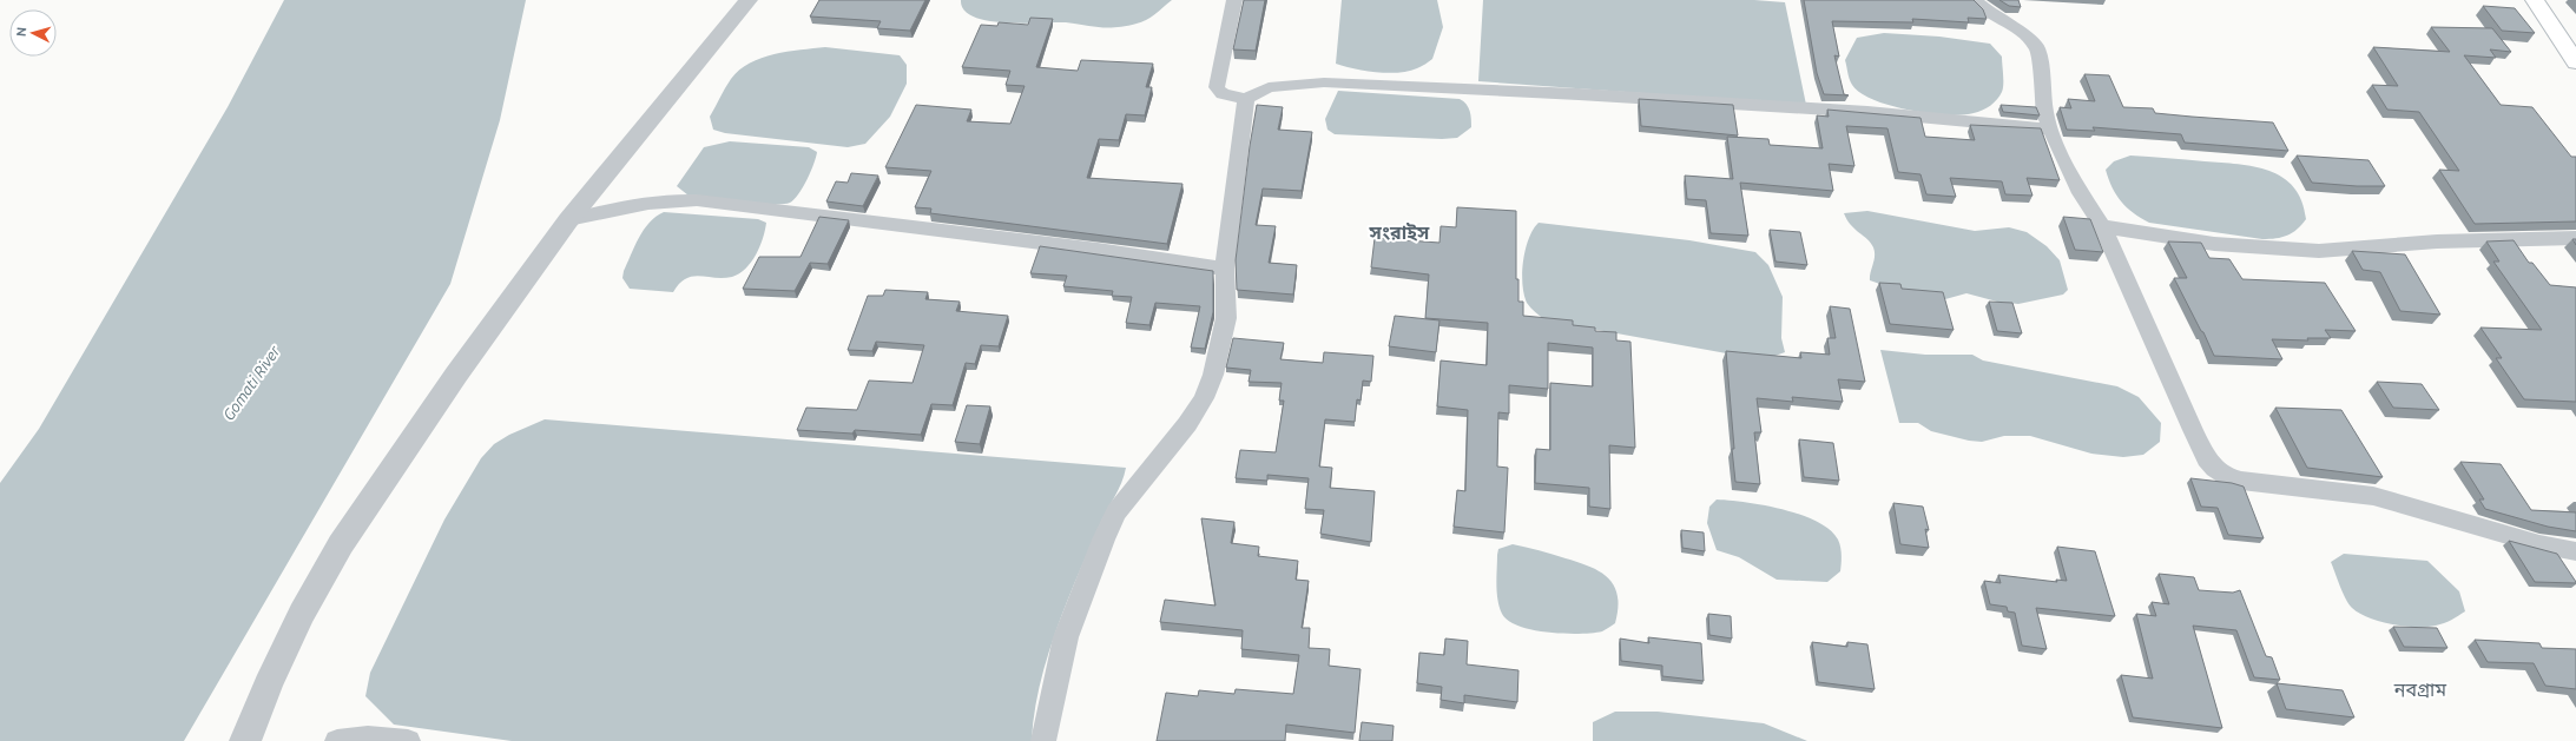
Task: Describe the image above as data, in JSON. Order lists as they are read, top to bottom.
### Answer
{
  "districts": ["সংরাইস", "নবগ্ৰাম"],
  "water": ["Gomati River"],
  "north": "left"
}
